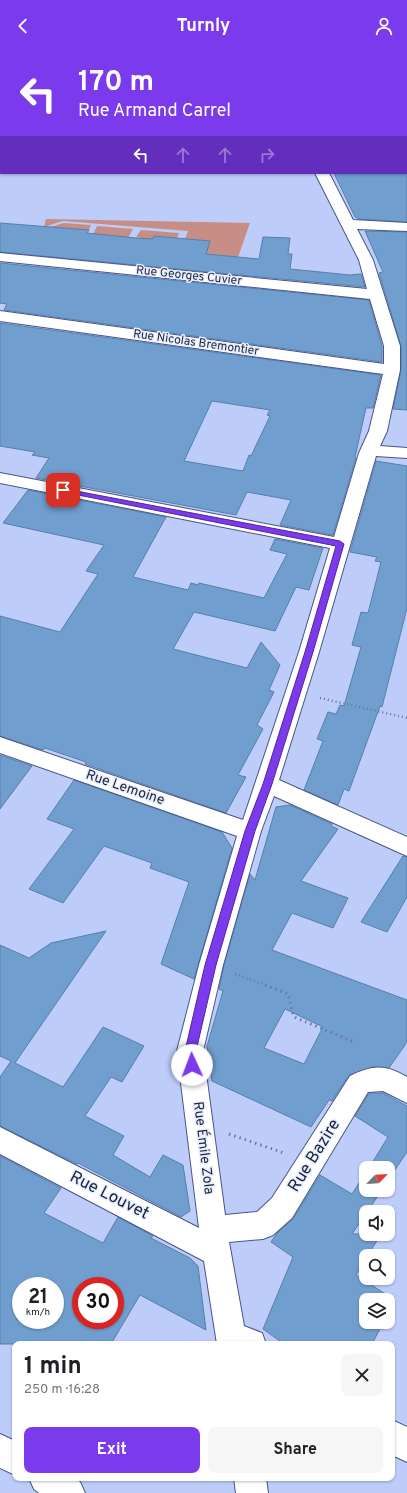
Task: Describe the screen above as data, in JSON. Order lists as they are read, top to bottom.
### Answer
{
  "streets": {
    "street": [
      "Rue Georges Cuvier",
      "Rue Nicolas Bremontier",
      "Rue Lemoine",
      "Rue Émile Zola",
      "Rue Bazire",
      "Rue Louvet"
    ]
  },
  "crossings": [
    ["Rue Georges Cuvier", "Rue Émile Zola"],
    ["Rue Nicolas Bremontier", "Rue Émile Zola"],
    ["Rue Lemoine", "Rue Émile Zola"],
    ["Rue Émile Zola", "Rue Bazire"],
    ["Rue Émile Zola", "Rue Louvet"],
    ["Rue Bazire", "Rue Louvet"]
  ],
  "north": "top right",
  "page": {
    "header": "Turnly",
    "turn": ["170 m", "Rue Armand Carrel"],
    "speed": "21 km/h",
    "limit": "30",
    "heading": ["1 min", "250 m · 16:28"],
    "buttons": ["Exit", "Share"]
  }
}
